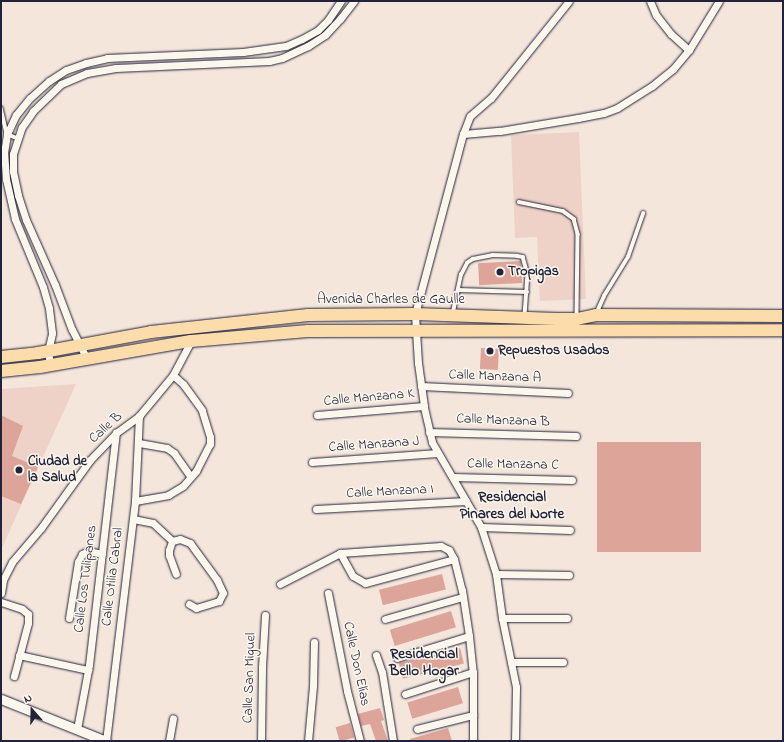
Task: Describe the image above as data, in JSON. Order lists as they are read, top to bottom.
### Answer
{
  "streets": {
    "main road": ["Avenida Charles de Gaulle"],
    "street": [
      "Calle Manzana A",
      "Calle Manzana K",
      "Calle Manzana B",
      "Calle B",
      "Calle Manzana J",
      "Calle Manzana C",
      "Calle Manzana I",
      "Calle Otilia Cabral",
      "Calle Los Tulipanes",
      "Calle Don Elías",
      "Calle San Miguel"
    ]
  },
  "crossings": [
    ["Calle B", "Calle Otilia Cabral"],
    ["Calle B", "Calle Los Tulipanes"]
  ],
  "districts": ["Residencial Pinares del Norte", "Residencial Bello Hogar"],
  "places": ["Tropigas", "Repuestos Usados", "Ciudad de la Salud"],
  "north": "top"
}
